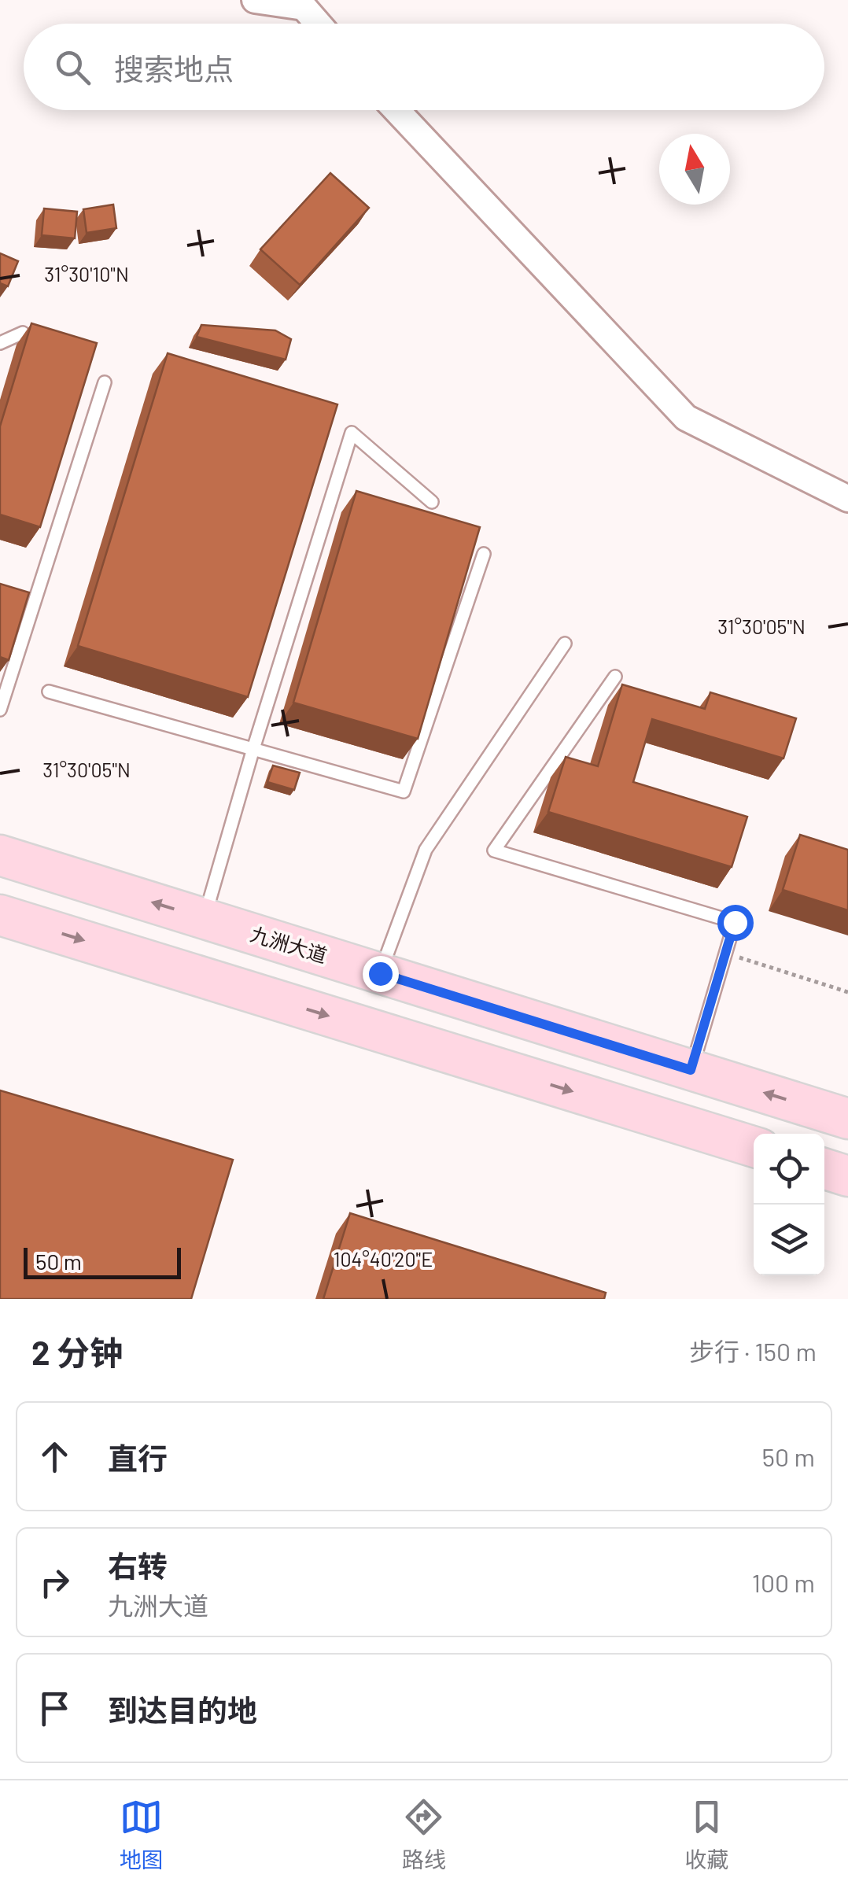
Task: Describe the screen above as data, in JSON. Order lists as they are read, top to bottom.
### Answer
{
  "streets": {
    "main road": ["九洲大道"]
  },
  "scale_bar": "50 m",
  "north": "top",
  "page": {
    "search": "搜索地点",
    "scale": "50 m",
    "heading": ["2 分钟", "步行 · 150 m"],
    "list": [
      ["直行", "50 m"],
      ["右转", "九洲大道", "100 m"],
      "到达目的地"
    ],
    "nav": ["地图", "路线", "收藏"]
  },
  "coordinates": ["31°30'10\"N", "31°30'05\"N", "104°40'20\"E"]
}
